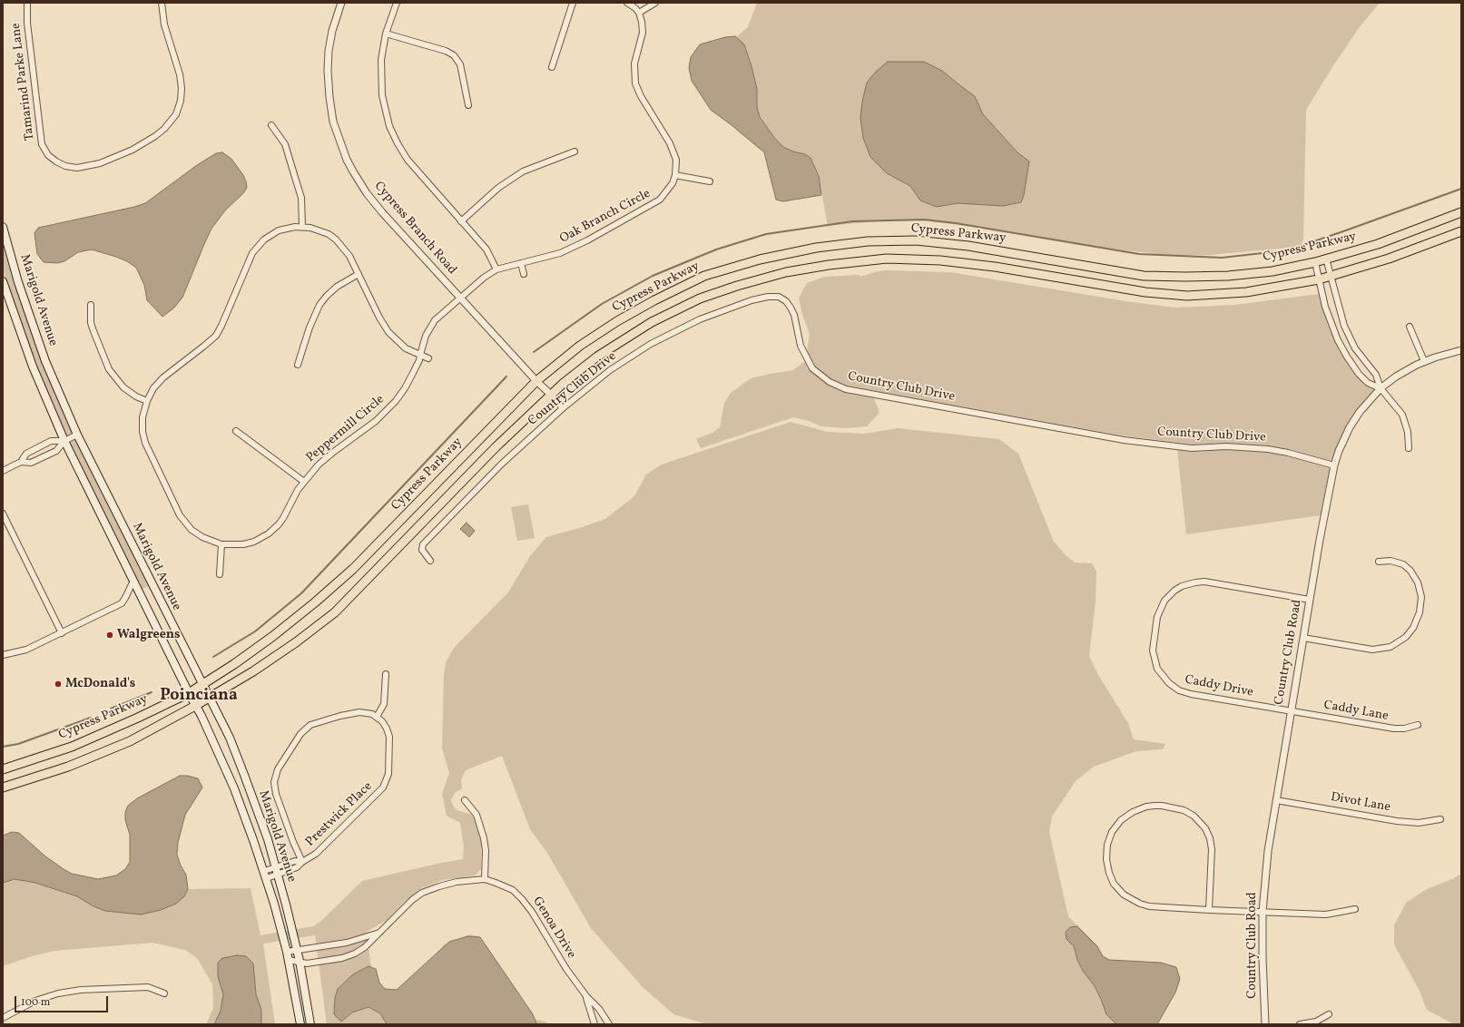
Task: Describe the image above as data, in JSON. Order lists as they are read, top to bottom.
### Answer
{
  "streets": {
    "main road": ["Cypress Parkway", "Marigold Avenue"],
    "street": [
      "Tamarind Parke Lane",
      "Oak Branch Circle",
      "Cypress Branch Road",
      "Country Club Drive",
      "Peppermill Circle",
      "Country Club Road",
      "Caddy Drive",
      "Caddy Lane",
      "Divot Lane",
      "Prestwick Place",
      "Genoa Drive"
    ]
  },
  "crossings": [
    ["Oak Branch Circle", "Cypress Branch Road"],
    ["Oak Branch Circle", "Peppermill Circle"],
    ["Cypress Branch Road", "Cypress Parkway"],
    ["Cypress Branch Road", "Peppermill Circle"],
    ["Cypress Parkway", "Marigold Avenue"],
    ["Marigold Avenue", "Prestwick Place"],
    ["Marigold Avenue", "Genoa Drive"],
    ["Country Club Drive", "Country Club Road"],
    ["Country Club Road", "Caddy Drive"],
    ["Country Club Road", "Caddy Lane"],
    ["Country Club Road", "Divot Lane"],
    ["Caddy Drive", "Caddy Lane"]
  ],
  "districts": ["Poinciana"],
  "places": ["Walgreens", "McDonald's"],
  "scale_bar": "100 m"
}
